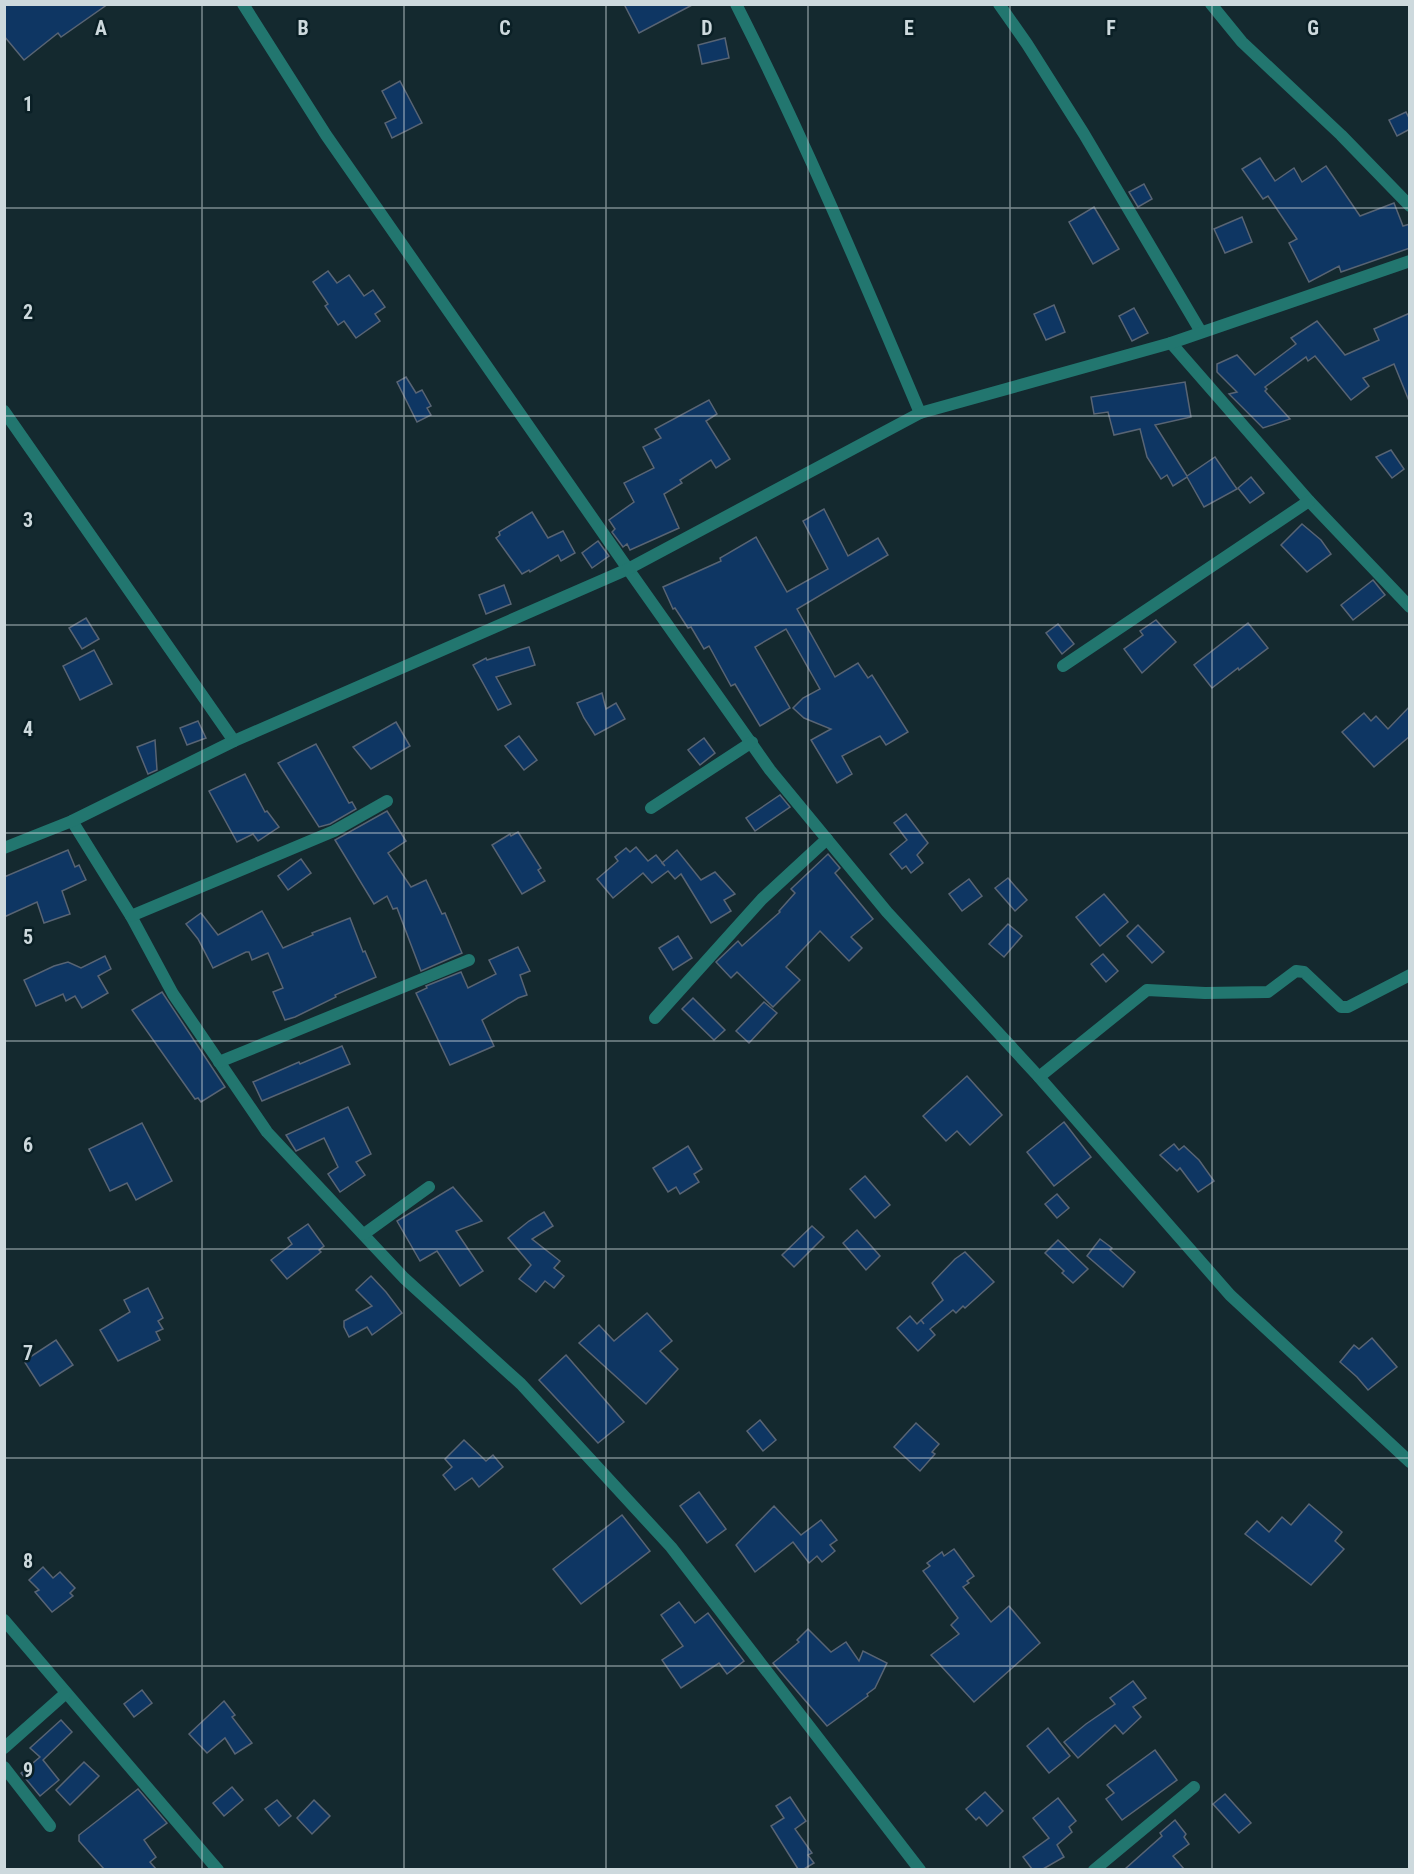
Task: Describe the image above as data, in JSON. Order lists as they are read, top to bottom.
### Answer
{
  "grid": {
    "columns": [
      "A",
      "B",
      "C",
      "D",
      "E",
      "F",
      "G"
    ],
    "rows": [
      "1",
      "2",
      "3",
      "4",
      "5",
      "6",
      "7",
      "8",
      "9"
    ]
  }
}
